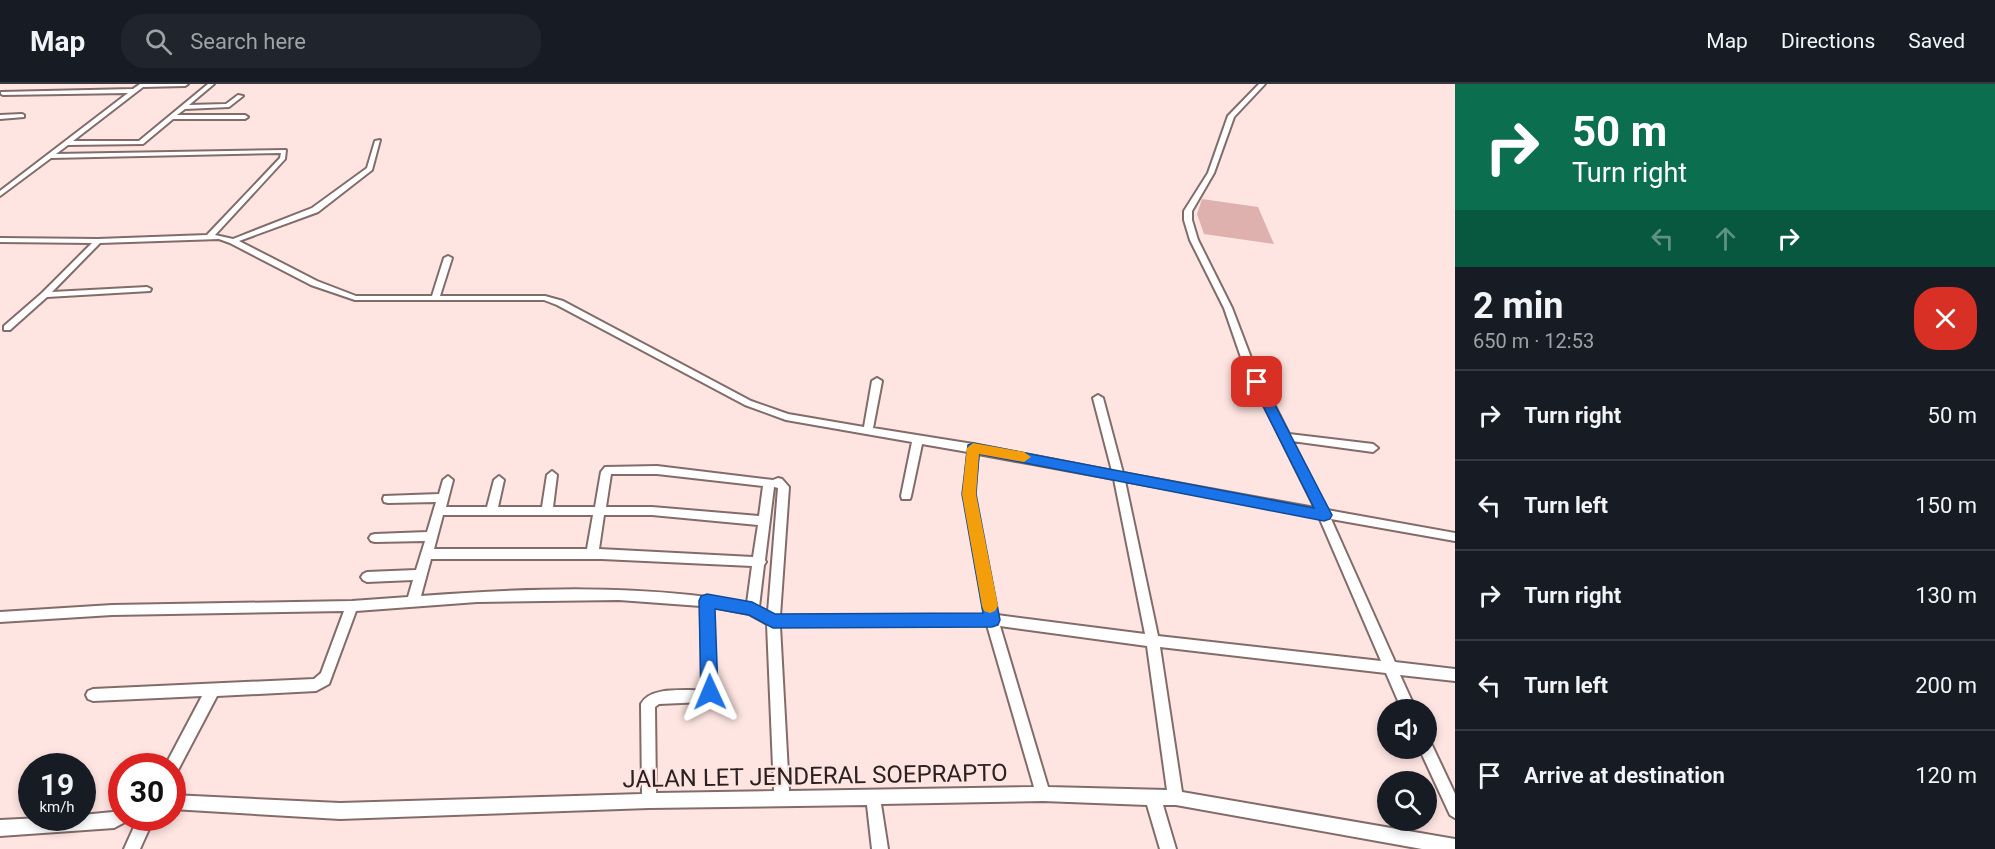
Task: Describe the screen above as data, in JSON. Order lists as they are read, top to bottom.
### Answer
{
  "streets": {
    "street": ["JALAN LET JENDERAL SOEPRAPTO"]
  },
  "page": {
    "header": "Map",
    "search": "Search here",
    "nav": ["Map", "Directions", "Saved"],
    "turn": ["50 m", "Turn right"],
    "heading": ["2 min", "650 m · 12:53"],
    "list": [
      {
        "name": "Turn right",
        "value": "50 m"
      },
      {
        "name": "Turn left",
        "value": "150 m"
      },
      {
        "name": "Turn right",
        "value": "130 m"
      },
      {
        "name": "Turn left",
        "value": "200 m"
      },
      {
        "name": "Arrive at destination",
        "value": "120 m"
      }
    ],
    "speed": "19 km/h",
    "limit": "30"
  }
}
